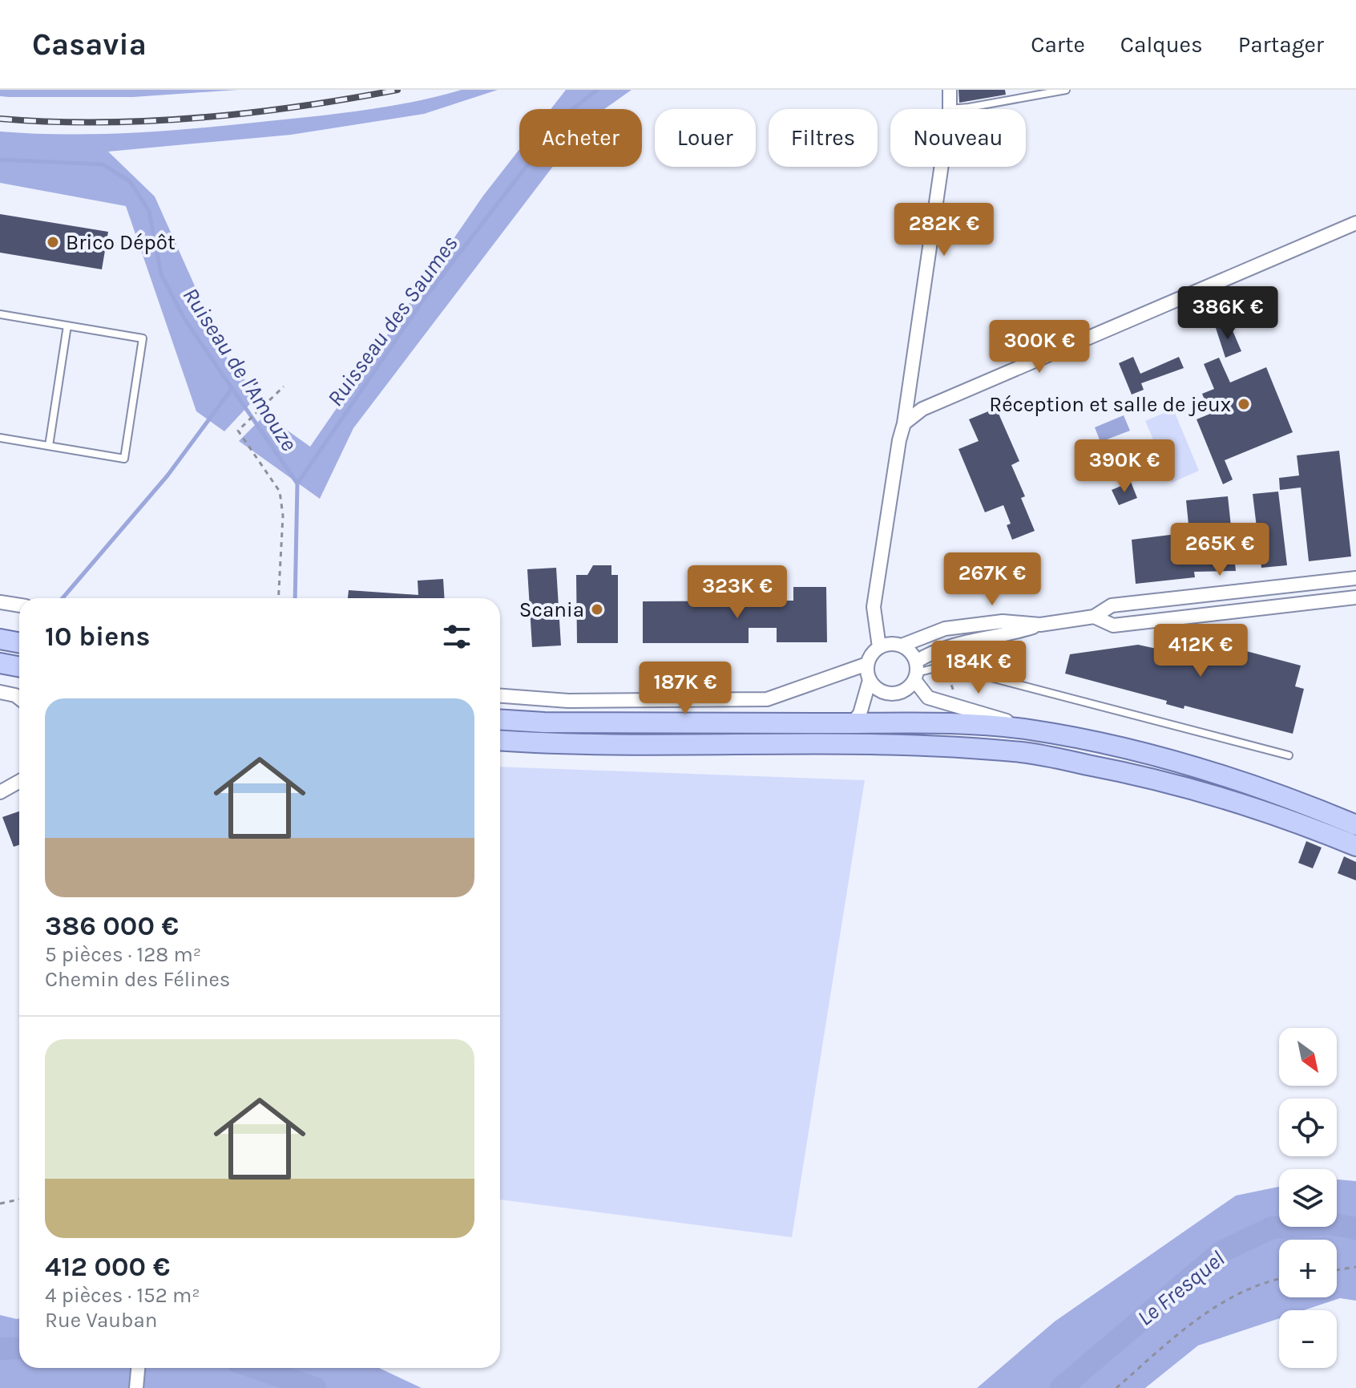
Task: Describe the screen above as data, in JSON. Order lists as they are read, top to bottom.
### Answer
{
  "water": ["Ruisseau des Saumes", "Ruiseau de l'Amouze", "Le Fresquel"],
  "places": ["Brico Dépôt", "Réception et salle de jeux", "Scania"],
  "north": "bottom right",
  "page": {
    "header": "Casavia",
    "nav": ["Carte", "Calques", "Partager"],
    "chip": [
      "Acheter",
      "Louer",
      "Filtres",
      "Nouveau"
    ],
    "price": [
      "282K €",
      "386K €",
      "300K €",
      "390K €",
      "265K €",
      "267K €",
      "323K €",
      "412K €",
      "184K €",
      "187K €"
    ],
    "heading": "10 biens",
    "list": [
      {
        "name": "386 000 €",
        "note": "5 pièces · 128 m² · Chemin des Félines"
      },
      {
        "name": "412 000 €",
        "note": "4 pièces · 152 m² · Rue Vauban"
      }
    ],
    "map_buttons": ["+", "−"]
  }
}
